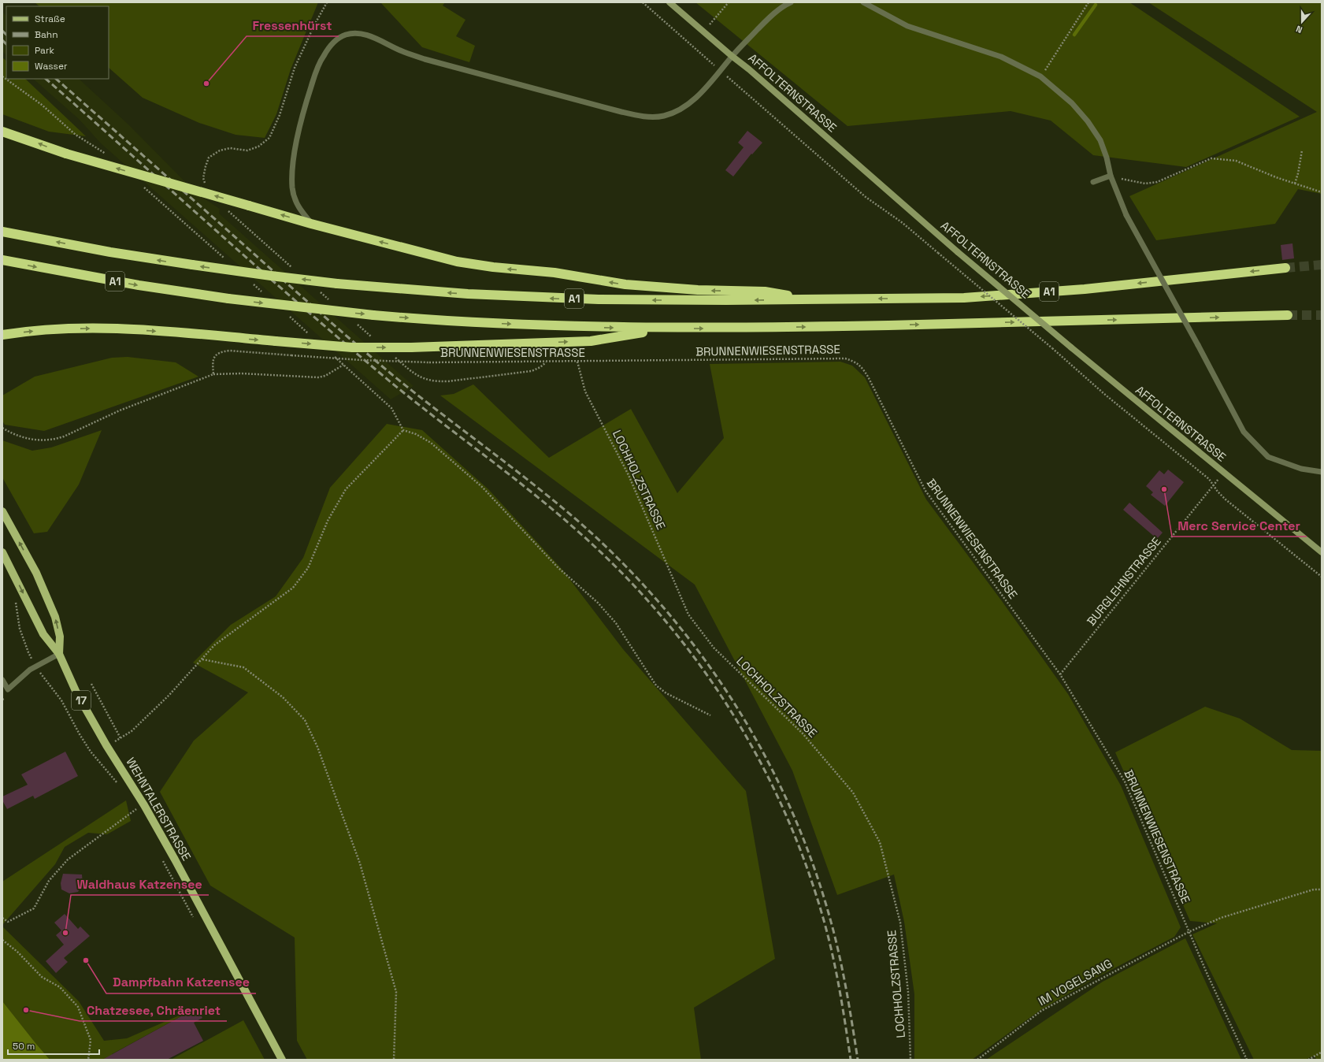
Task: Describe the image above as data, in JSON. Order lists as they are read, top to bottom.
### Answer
{
  "streets": {
    "highway": ["A1"],
    "main road": ["17", "WEHNTALERSTRASSE"],
    "street": ["AFFOLTERNSTRASSE"],
    "path": [
      "BRUNNENWIESENSTRASSE",
      "LOCHHOLZSTRASSE",
      "BURGLEHNSTRASSE",
      "IM VOGELSANG"
    ]
  },
  "crossings": [
    ["BRUNNENWIESENSTRASSE", "LOCHHOLZSTRASSE"],
    ["BRUNNENWIESENSTRASSE", "BURGLEHNSTRASSE"],
    ["BRUNNENWIESENSTRASSE", "IM VOGELSANG"]
  ],
  "places": [
    "Fressenhürst",
    "Merc Service Center",
    "Waldhaus Katzensee",
    "Dampfbahn Katzensee",
    "Chatzesee, Chräenriet"
  ],
  "legend": [
    "Straße",
    "Bahn",
    "Park",
    "Wasser"
  ],
  "scale_bar": "50 m",
  "north": "bottom"
}
